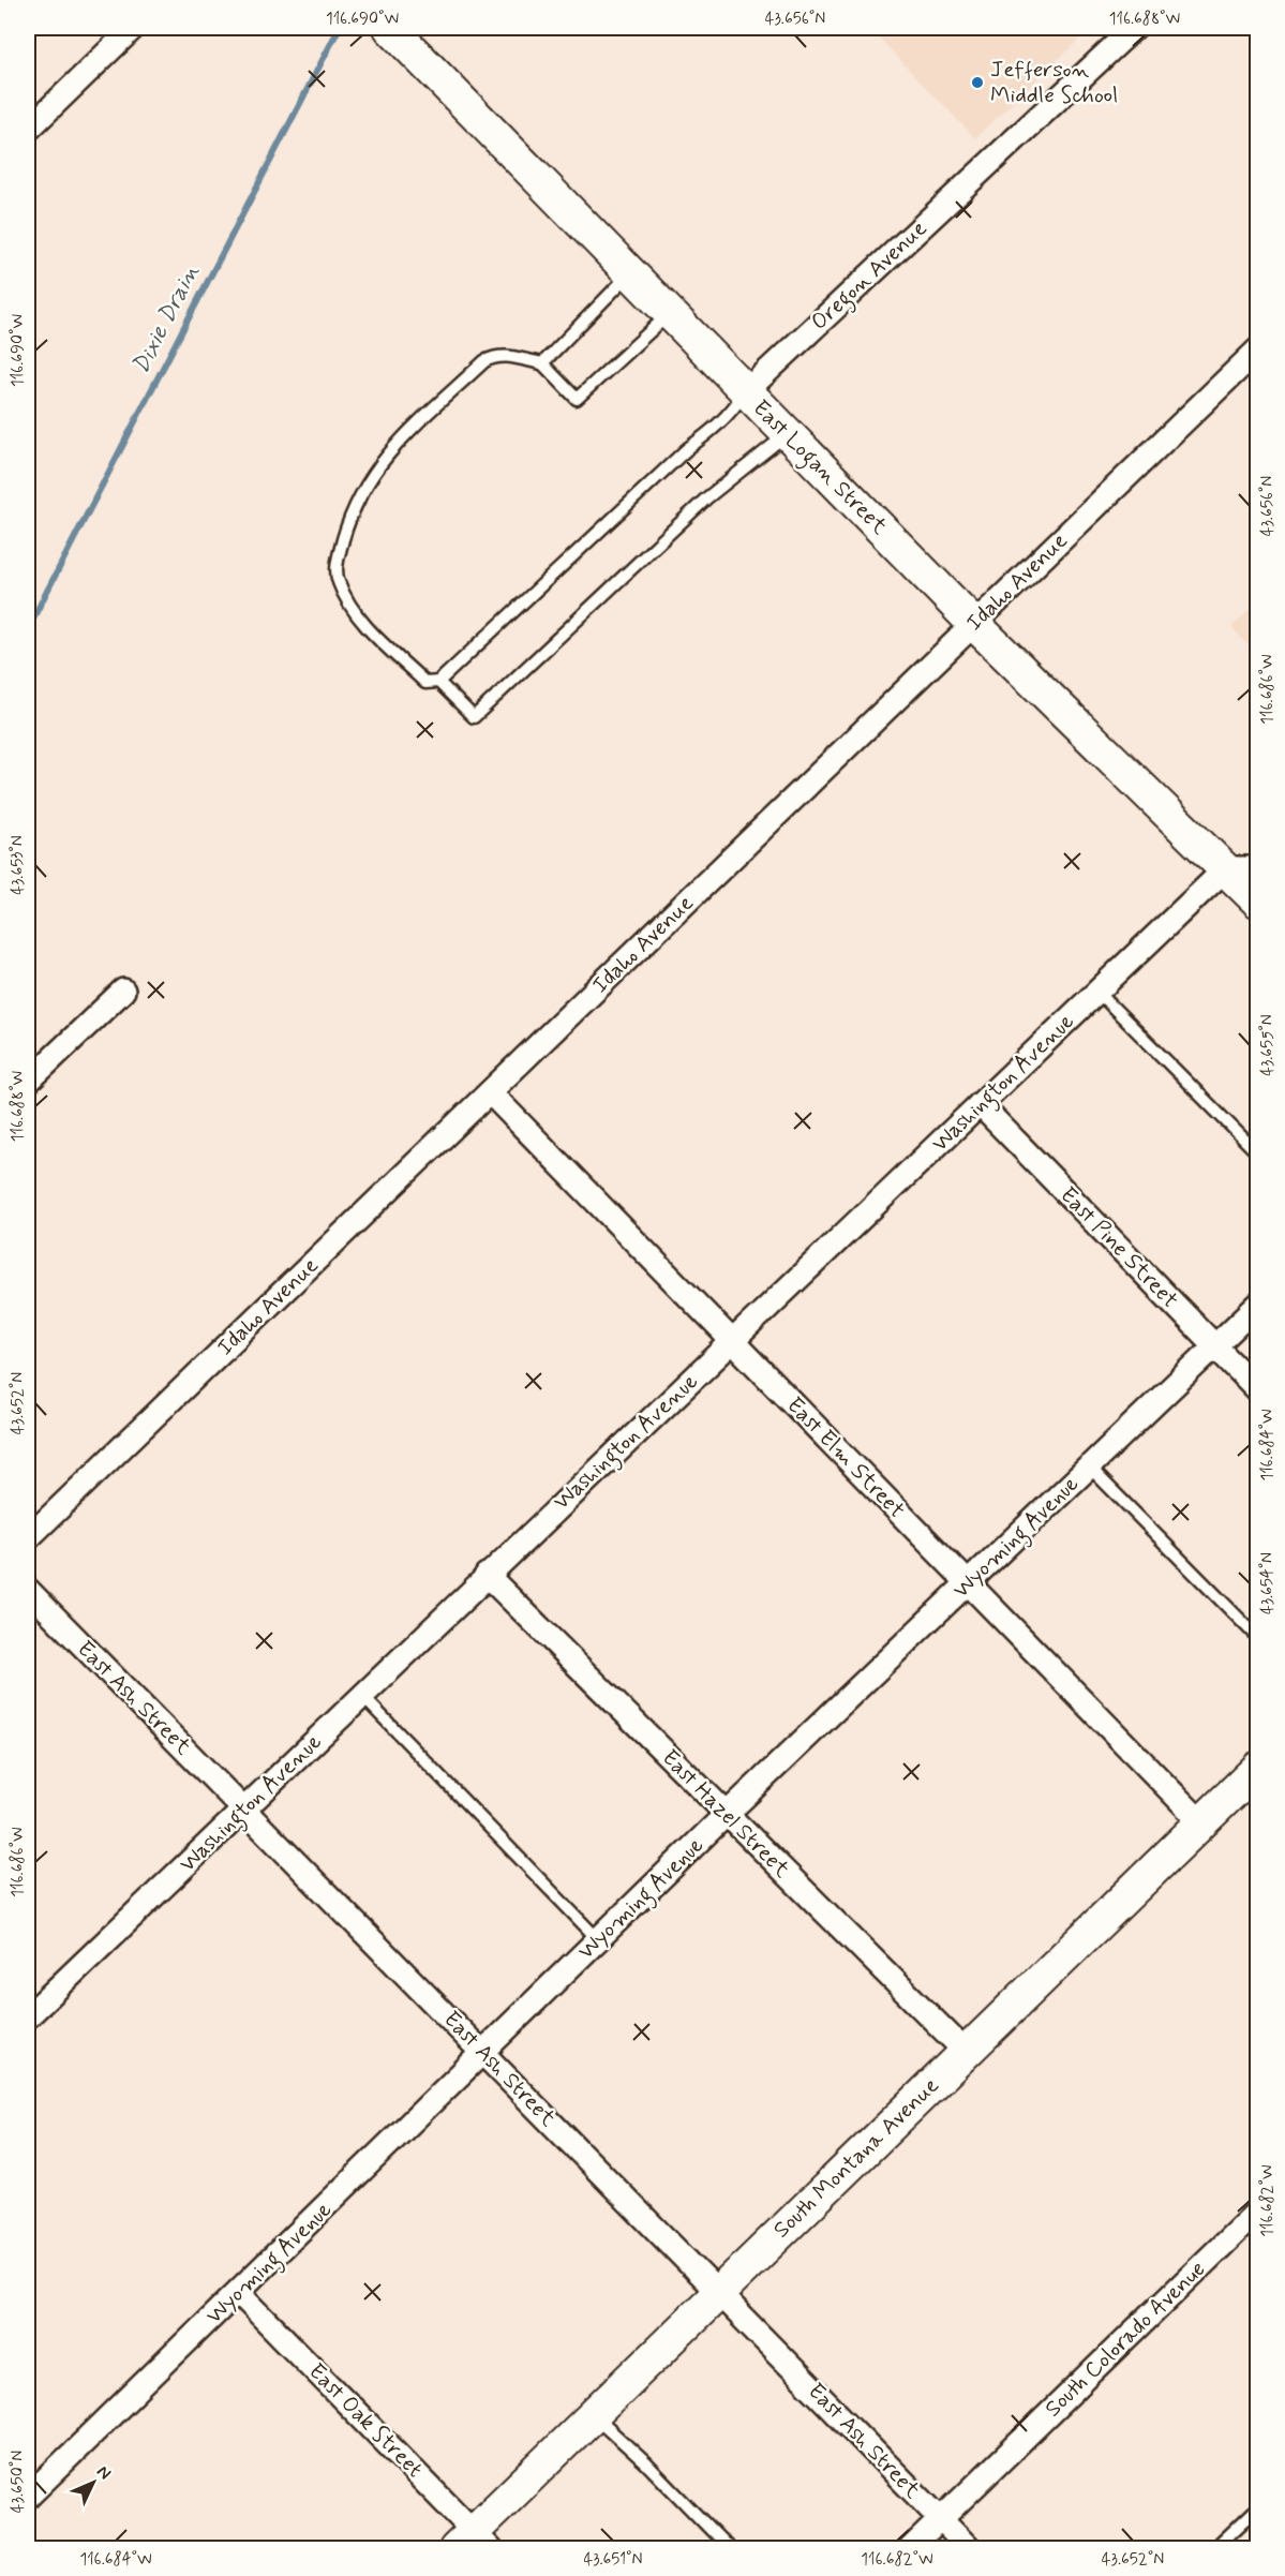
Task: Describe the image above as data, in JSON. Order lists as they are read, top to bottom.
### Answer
{
  "streets": {
    "street": [
      "Oregon Avenue",
      "East Logan Street",
      "Idaho Avenue",
      "Washington Avenue",
      "East Pine Street",
      "East Elm Street",
      "Wyoming Avenue",
      "East Ash Street",
      "East Hazel Street",
      "South Montana Avenue",
      "South Colorado Avenue",
      "East Oak Street"
    ]
  },
  "crossings": [
    ["Oregon Avenue", "East Logan Street"],
    ["East Logan Street", "Idaho Avenue"],
    ["East Logan Street", "Washington Avenue"],
    ["Idaho Avenue", "East Elm Street"],
    ["Washington Avenue", "East Pine Street"],
    ["Washington Avenue", "East Elm Street"],
    ["Washington Avenue", "East Ash Street"],
    ["Washington Avenue", "East Hazel Street"],
    ["East Pine Street", "Wyoming Avenue"],
    ["East Elm Street", "Wyoming Avenue"],
    ["East Elm Street", "South Montana Avenue"],
    ["Wyoming Avenue", "East Ash Street"],
    ["Wyoming Avenue", "East Hazel Street"],
    ["Wyoming Avenue", "East Oak Street"],
    ["East Ash Street", "South Montana Avenue"],
    ["East Ash Street", "South Colorado Avenue"],
    ["East Hazel Street", "South Montana Avenue"],
    ["South Montana Avenue", "East Oak Street"]
  ],
  "water": ["Dixie Drain"],
  "places": ["Jefferson Middle School"],
  "north": "top right",
  "coordinates": [
    "116.690°W",
    "43.656°N",
    "116.688°W",
    "116.686°W",
    "43.653°N",
    "43.655°N",
    "43.652°N",
    "116.684°W",
    "43.654°N",
    "116.682°W",
    "43.650°N",
    "43.651°N"
  ]
}
